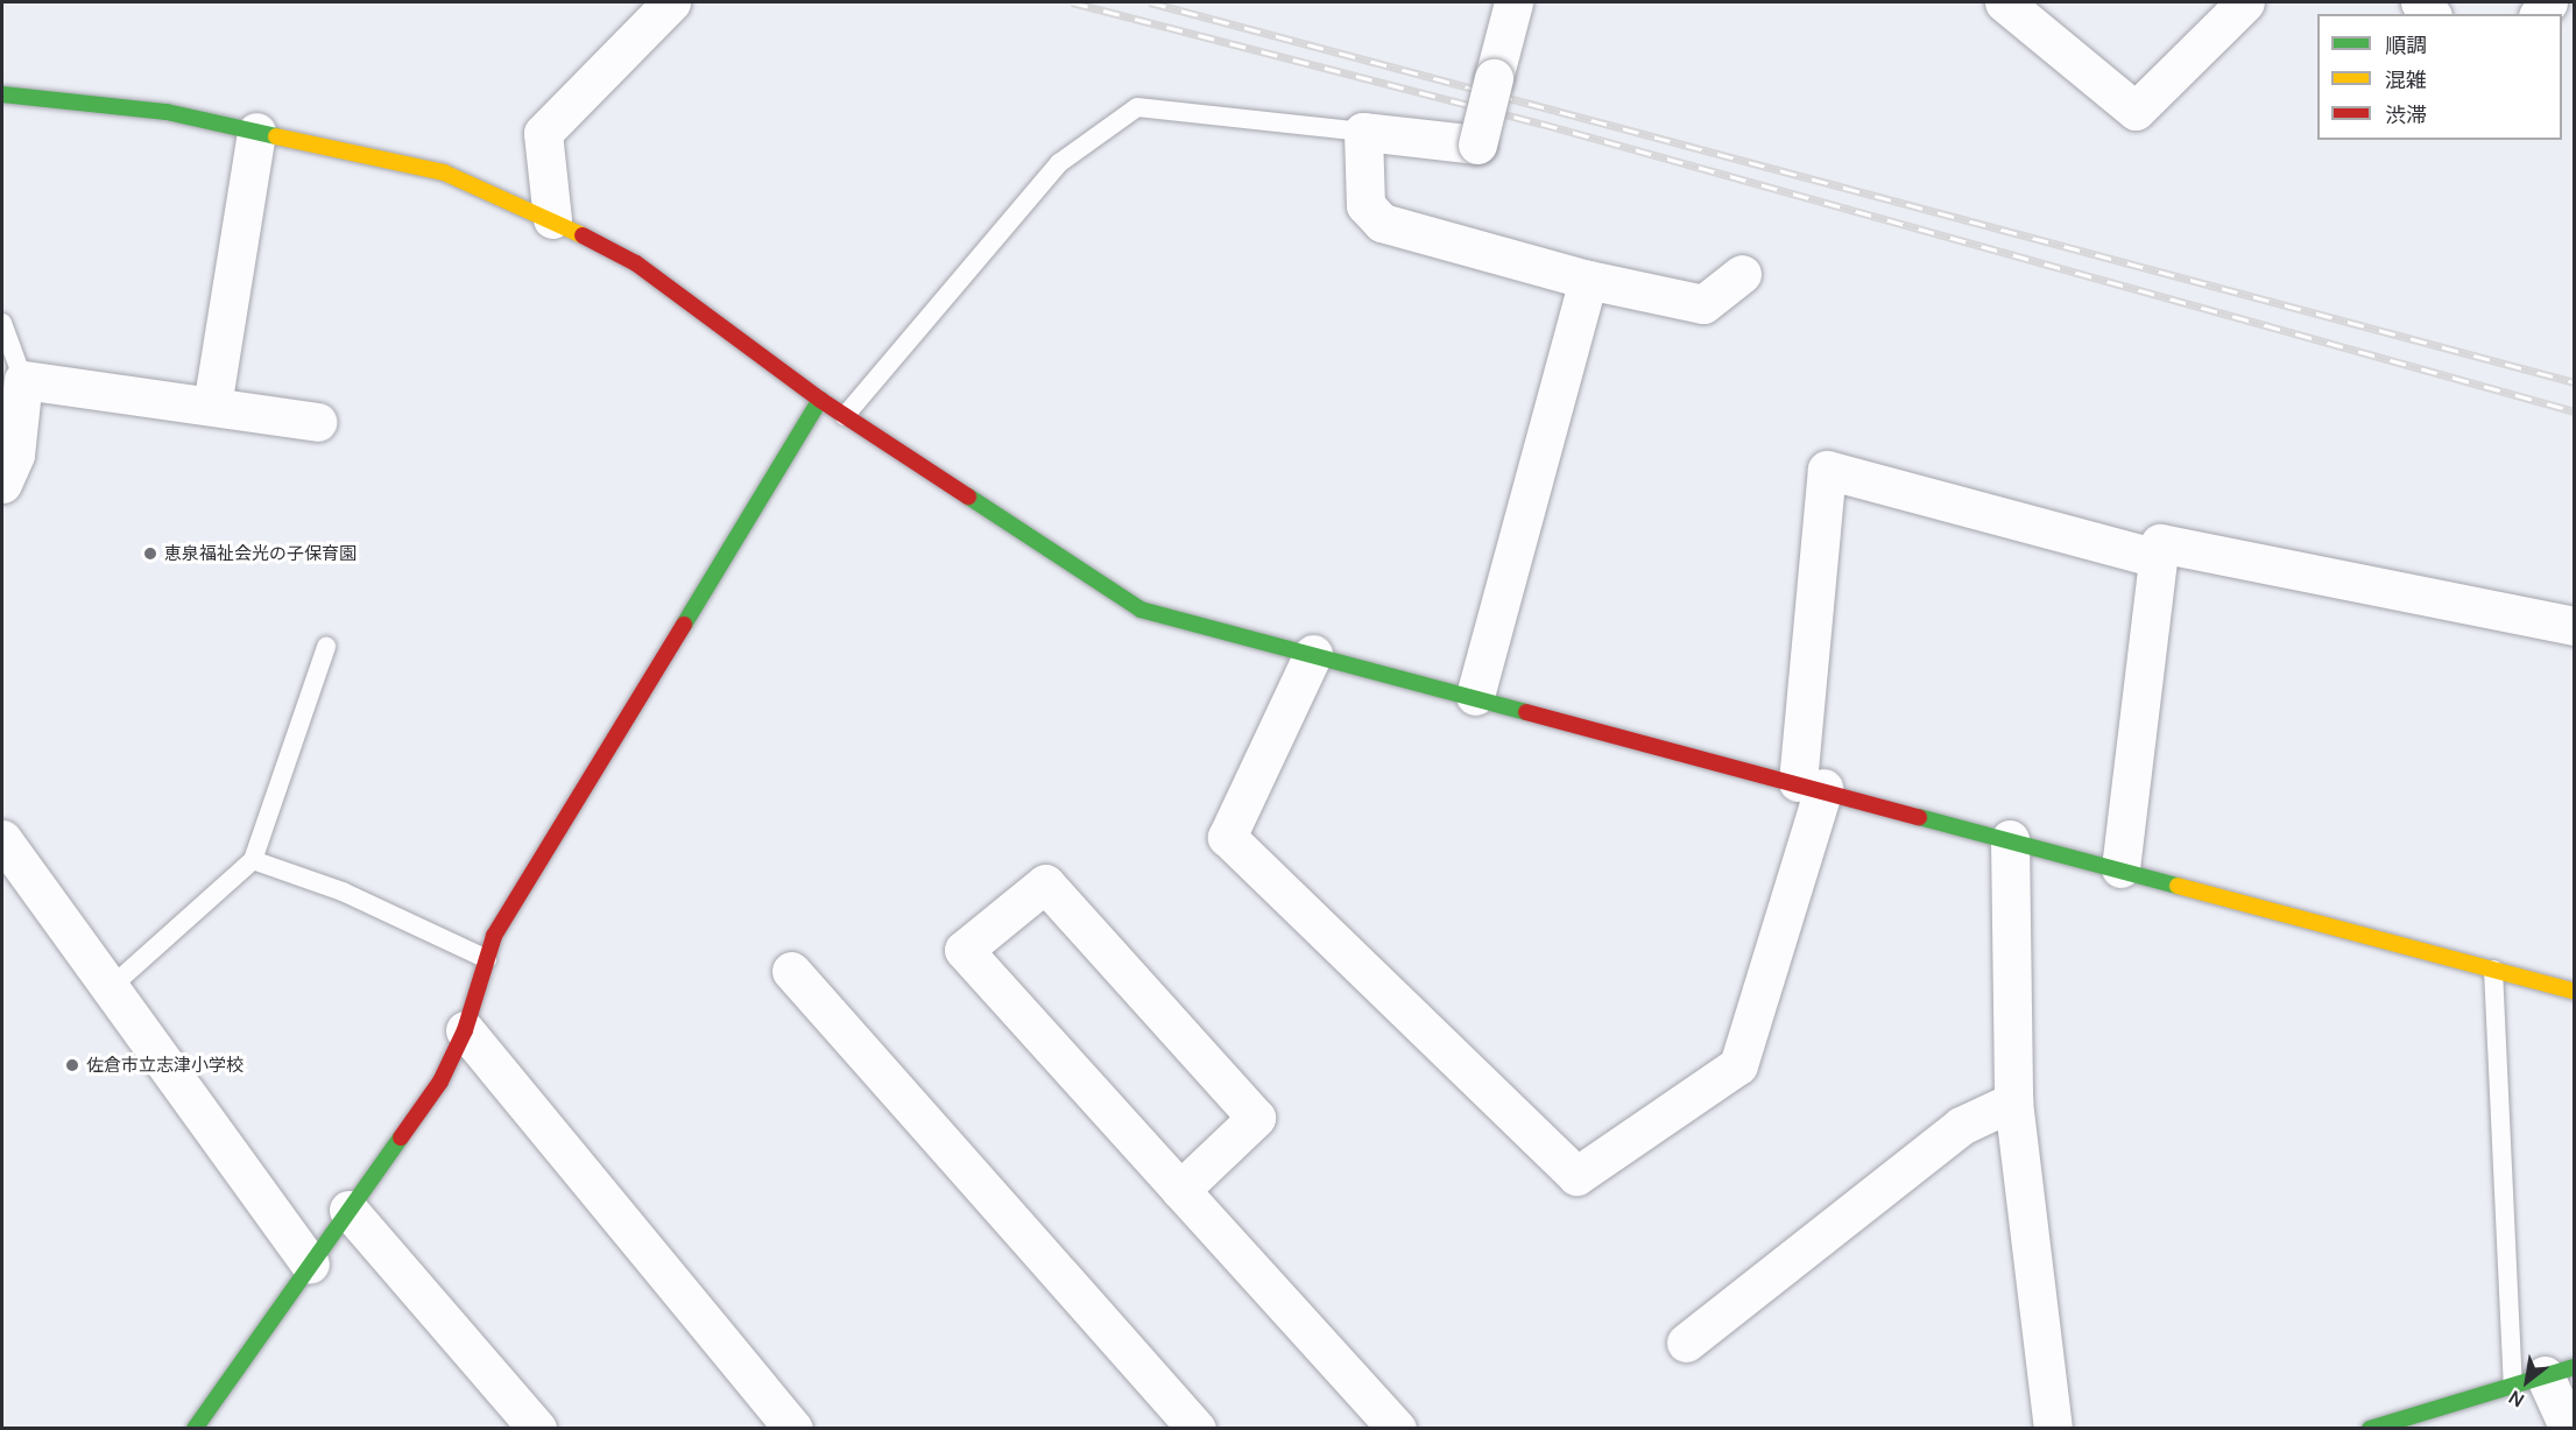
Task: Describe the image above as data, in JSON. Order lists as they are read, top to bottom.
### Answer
{
  "places": ["恵泉福祉会光の子保育園", "佐倉市立志津小学校"],
  "legend": ["順調", "混雑", "渋滞"],
  "north": "bottom left"
}
